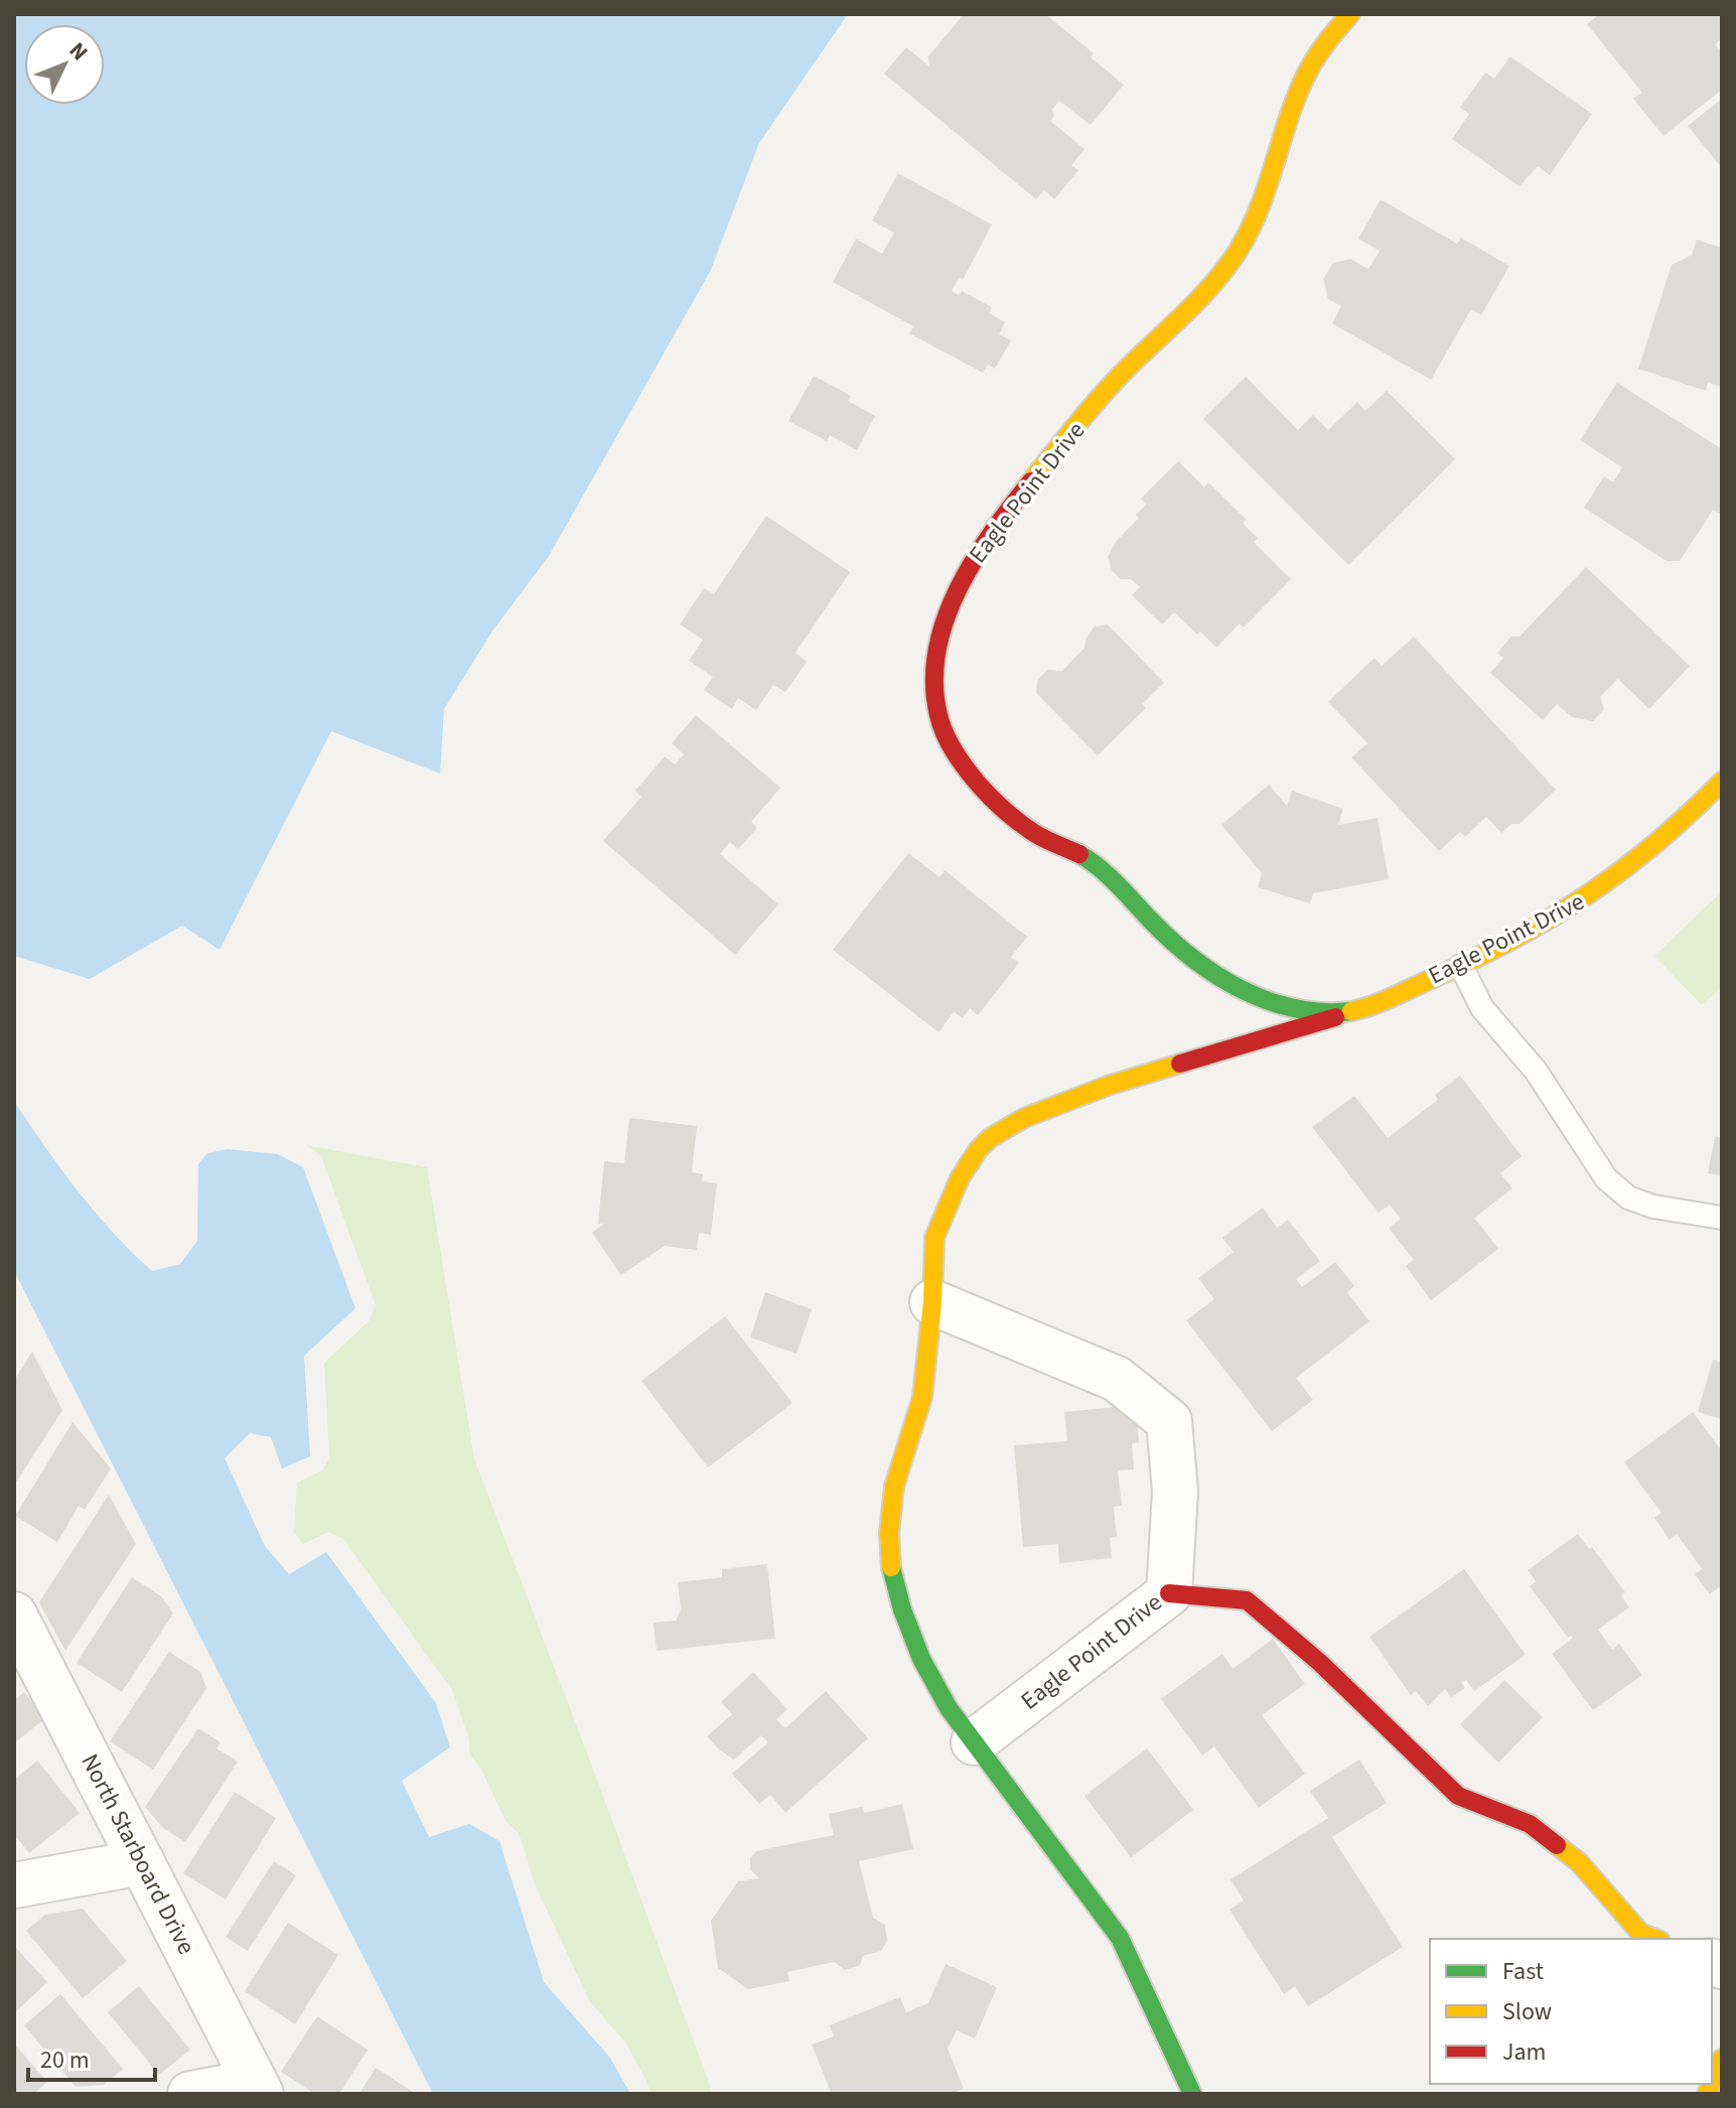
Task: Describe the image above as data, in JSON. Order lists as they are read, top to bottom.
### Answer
{
  "streets": {
    "street": ["Eagle Point Drive", "North Starboard Drive"]
  },
  "legend": ["Fast", "Slow", "Jam"],
  "scale_bar": "20 m",
  "north": "top right"
}
